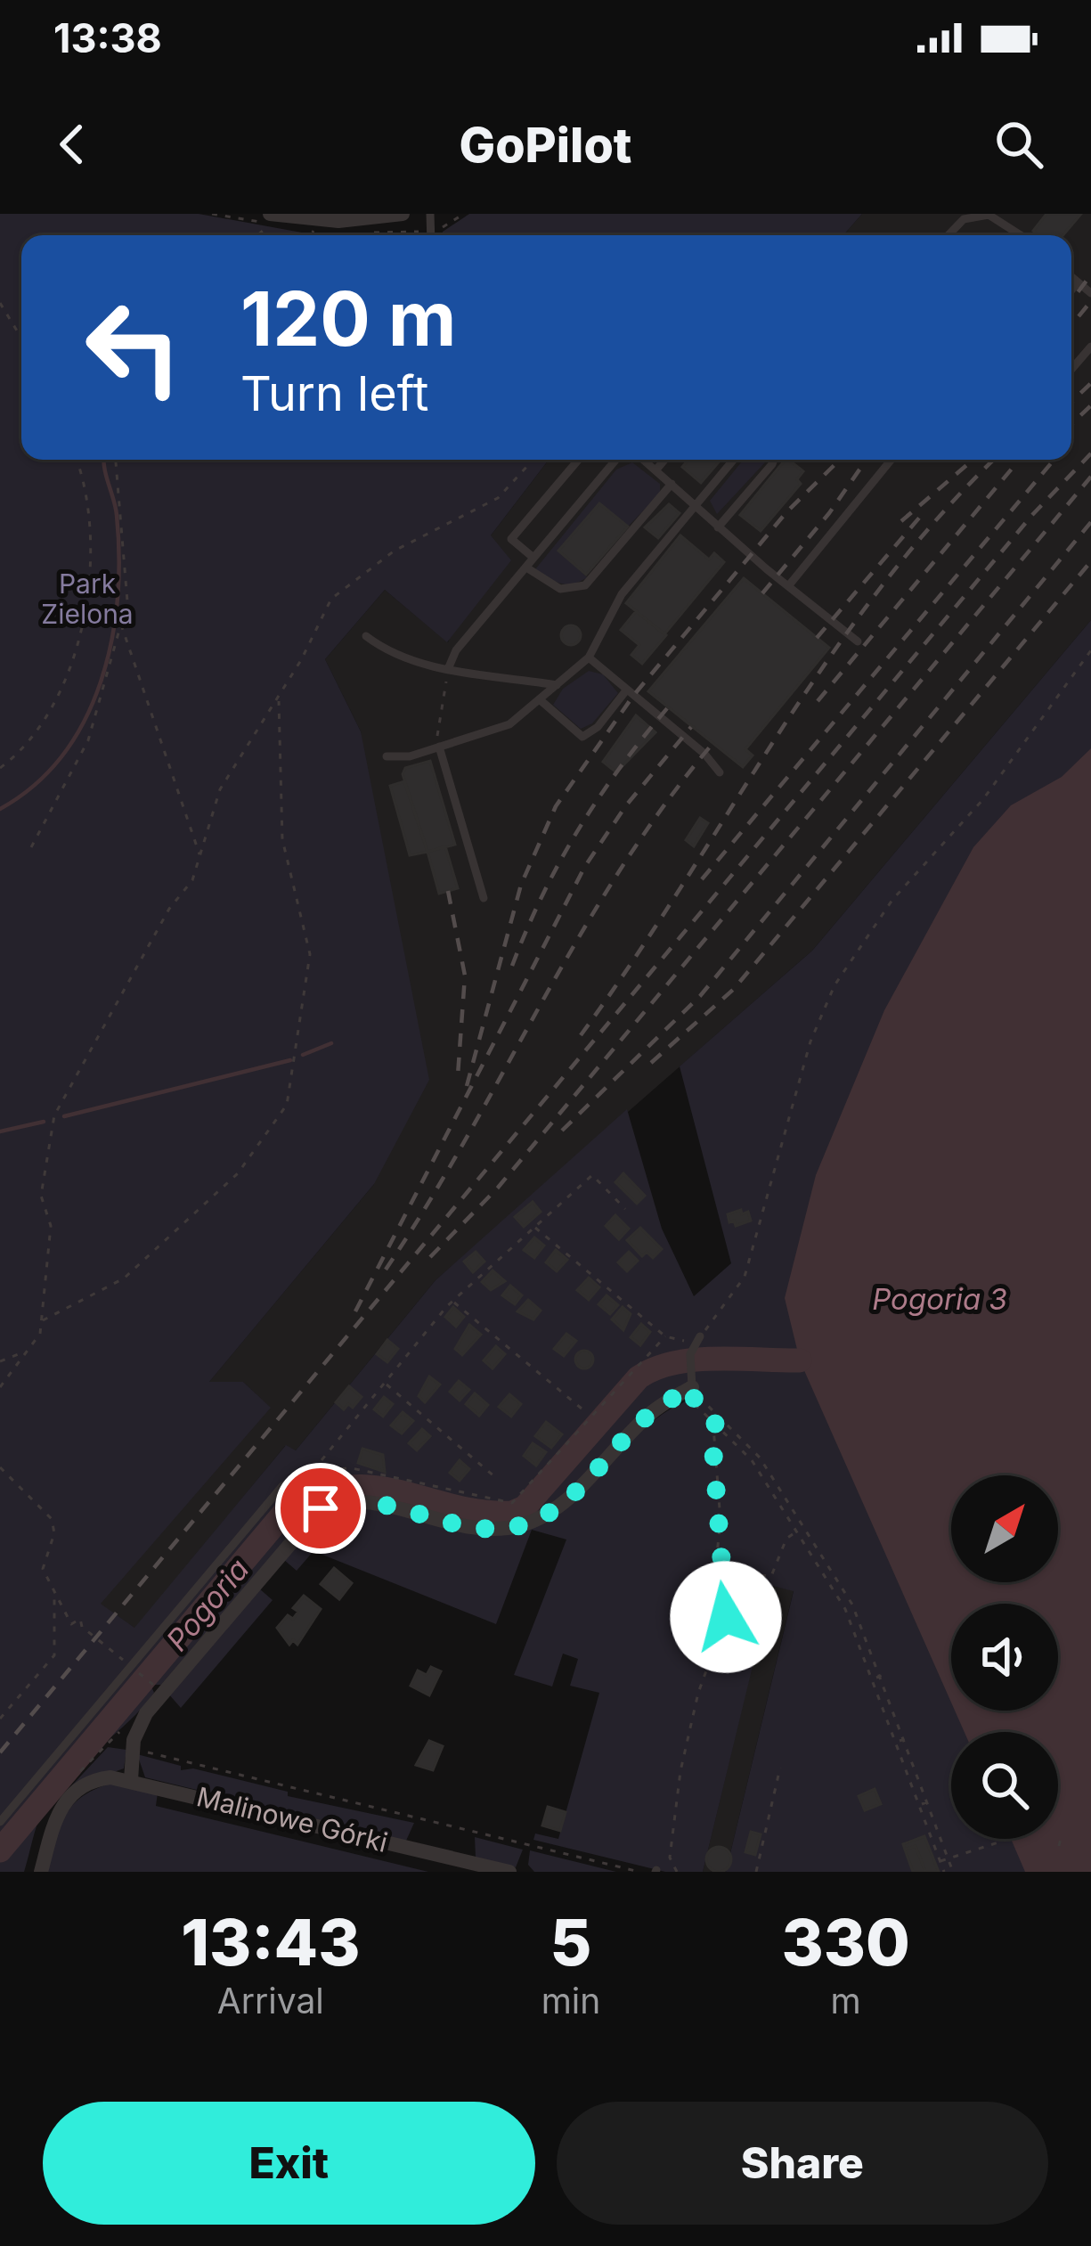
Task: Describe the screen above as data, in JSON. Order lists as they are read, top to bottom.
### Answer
{
  "streets": {
    "street": ["Malinowe Górki"]
  },
  "water": ["Pogoria 3", "Pogoria"],
  "parks": ["Park Zielona"],
  "north": "top right",
  "page": {
    "status": "13:38",
    "header": "GoPilot",
    "turn": ["120 m", "Turn left"],
    "eta": [
      "13:43",
      "Arrival",
      "5",
      "min",
      "330",
      "m"
    ],
    "buttons": ["Exit", "Share"]
  }
}
